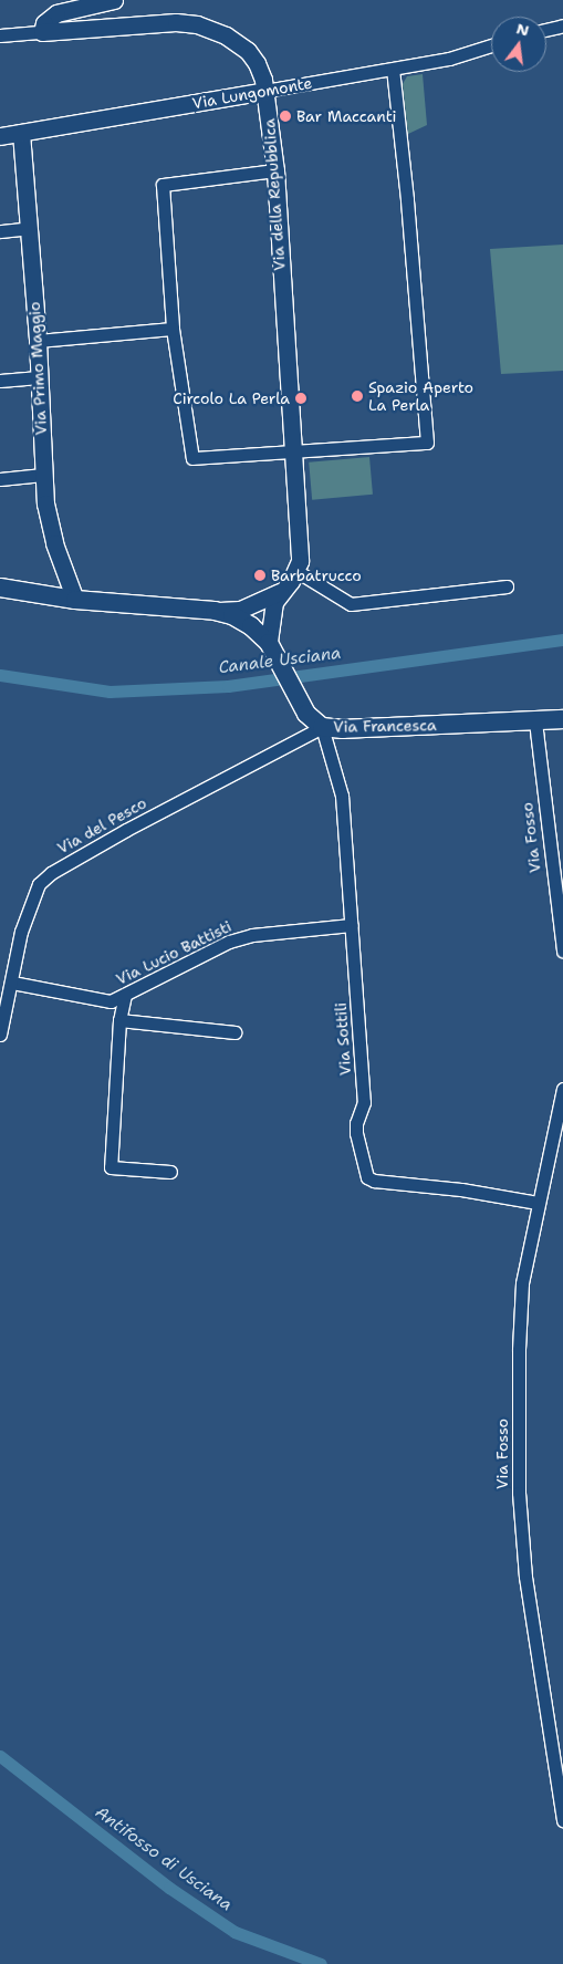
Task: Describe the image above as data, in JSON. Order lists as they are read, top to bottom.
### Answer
{
  "streets": {
    "main road": ["Via Francesca"],
    "street": [
      "Via Lungomonte",
      "Via della Repubblica",
      "Via Primo Maggio",
      "Via del Pesco",
      "Via Fosso",
      "Via Lucio Battisti",
      "Via Sottili"
    ]
  },
  "crossings": [
    ["Via Lungomonte", "Via della Repubblica"],
    ["Via Lungomonte", "Via Primo Maggio"],
    ["Via Primo Maggio", "Via Francesca"],
    ["Via Francesca", "Via del Pesco"],
    ["Via Francesca", "Via Fosso"],
    ["Via Francesca", "Via Sottili"],
    ["Via del Pesco", "Via Lucio Battisti"],
    ["Via del Pesco", "Via Sottili"],
    ["Via Fosso", "Via Sottili"],
    ["Via Lucio Battisti", "Via Sottili"]
  ],
  "water": ["Canale Usciana", "Antifosso di Usciana"],
  "places": [
    "Bar Maccanti",
    "Spazio Aperto La Perla",
    "Circolo La Perla",
    "Barbatrucco"
  ],
  "north": "top"
}
